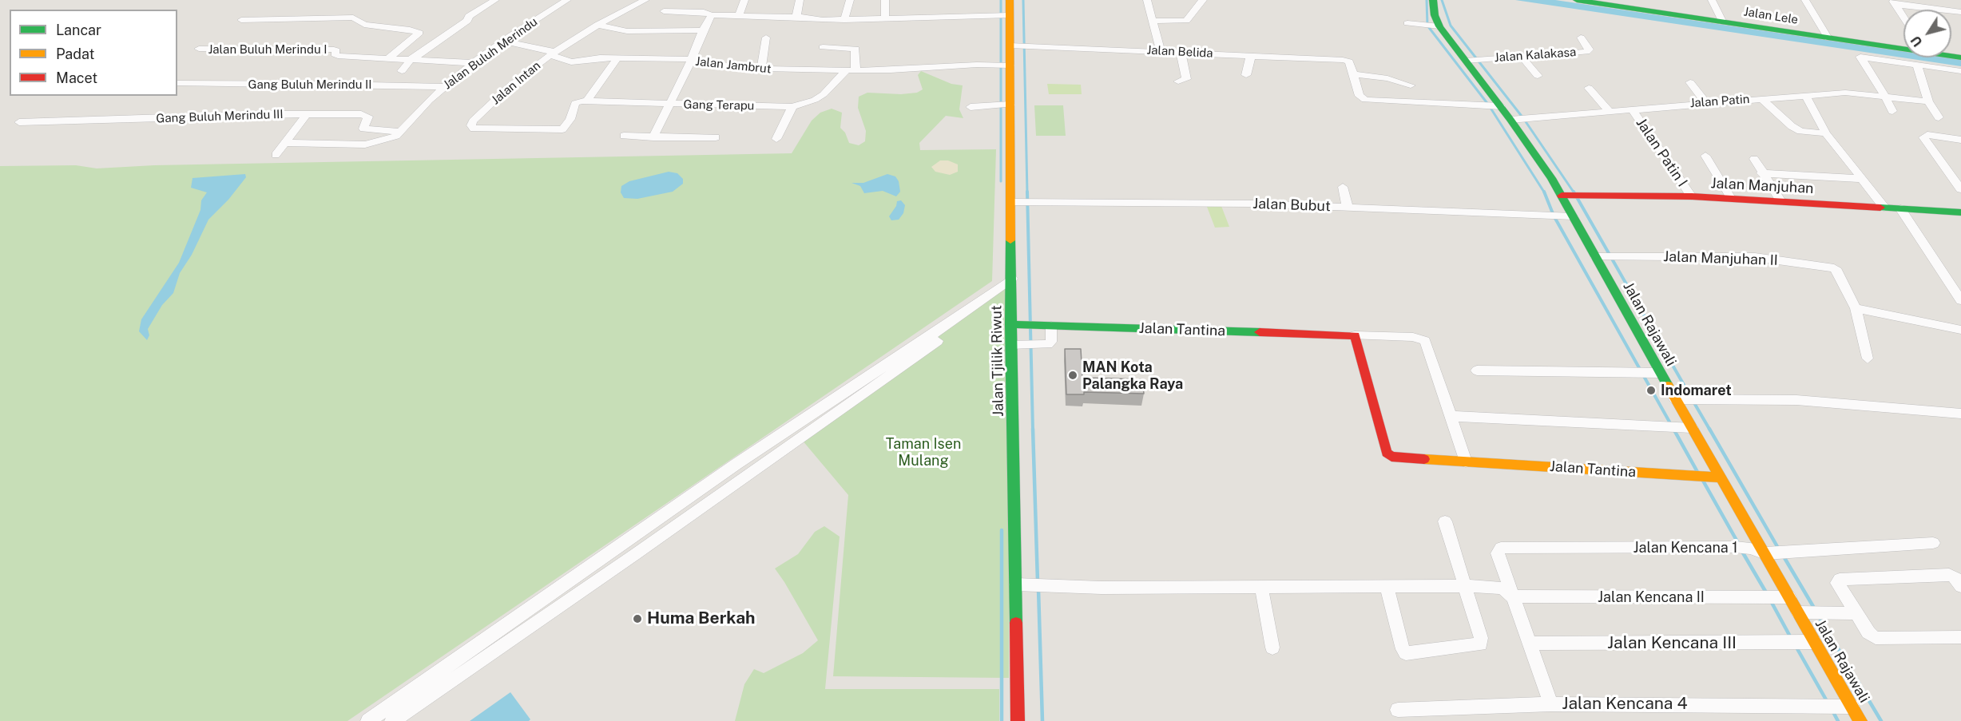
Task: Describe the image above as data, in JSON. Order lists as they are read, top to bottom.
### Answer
{
  "streets": {
    "main road": [
      "Jalan Lele",
      "Jalan Manjuhan",
      "Jalan Rajawali",
      "Jalan Tantina",
      "Jalan Tjilik Riwut"
    ],
    "street": [
      "Jalan Buluh Merindu I",
      "Jalan Belida",
      "Jalan Buluh Merindu",
      "Jalan Kalakasa",
      "Jalan Jambrut",
      "Jalan Intan",
      "Gang Buluh Merindu II",
      "Jalan Patin",
      "Gang Terapu",
      "Gang Buluh Merindu III",
      "Jalan Patin I",
      "Jalan Bubut",
      "Jalan Manjuhan II",
      "Jalan Kencana 1",
      "Jalan Kencana II",
      "Jalan Kencana III",
      "Jalan Kencana 4"
    ]
  },
  "crossings": [
    ["Jalan Buluh Merindu I", "Jalan Buluh Merindu"],
    ["Jalan Belida", "Jalan Tjilik Riwut"],
    ["Jalan Buluh Merindu", "Gang Buluh Merindu II"],
    ["Jalan Buluh Merindu", "Gang Buluh Merindu III"],
    ["Jalan Kalakasa", "Jalan Rajawali"],
    ["Jalan Jambrut", "Gang Terapu"],
    ["Jalan Jambrut", "Jalan Tjilik Riwut"],
    ["Jalan Intan", "Gang Terapu"],
    ["Jalan Patin", "Jalan Patin I"],
    ["Jalan Patin", "Jalan Rajawali"],
    ["Jalan Patin I", "Jalan Manjuhan"],
    ["Jalan Manjuhan", "Jalan Rajawali"],
    ["Jalan Bubut", "Jalan Rajawali"],
    ["Jalan Bubut", "Jalan Tjilik Riwut"],
    ["Jalan Manjuhan II", "Jalan Rajawali"],
    ["Jalan Rajawali", "Jalan Tantina"],
    ["Jalan Rajawali", "Jalan Kencana 1"],
    ["Jalan Rajawali", "Jalan Kencana II"],
    ["Jalan Rajawali", "Jalan Kencana III"],
    ["Jalan Rajawali", "Jalan Kencana 4"],
    ["Jalan Tantina", "Jalan Tjilik Riwut"],
    ["Jalan Kencana 1", "Jalan Kencana II"]
  ],
  "parks": ["Taman Isen Mulang"],
  "places": ["MAN Kota Palangka Raya", "Indomaret", "Huma Berkah"],
  "legend": ["Lancar", "Padat", "Macet"],
  "north": "bottom left"
}
